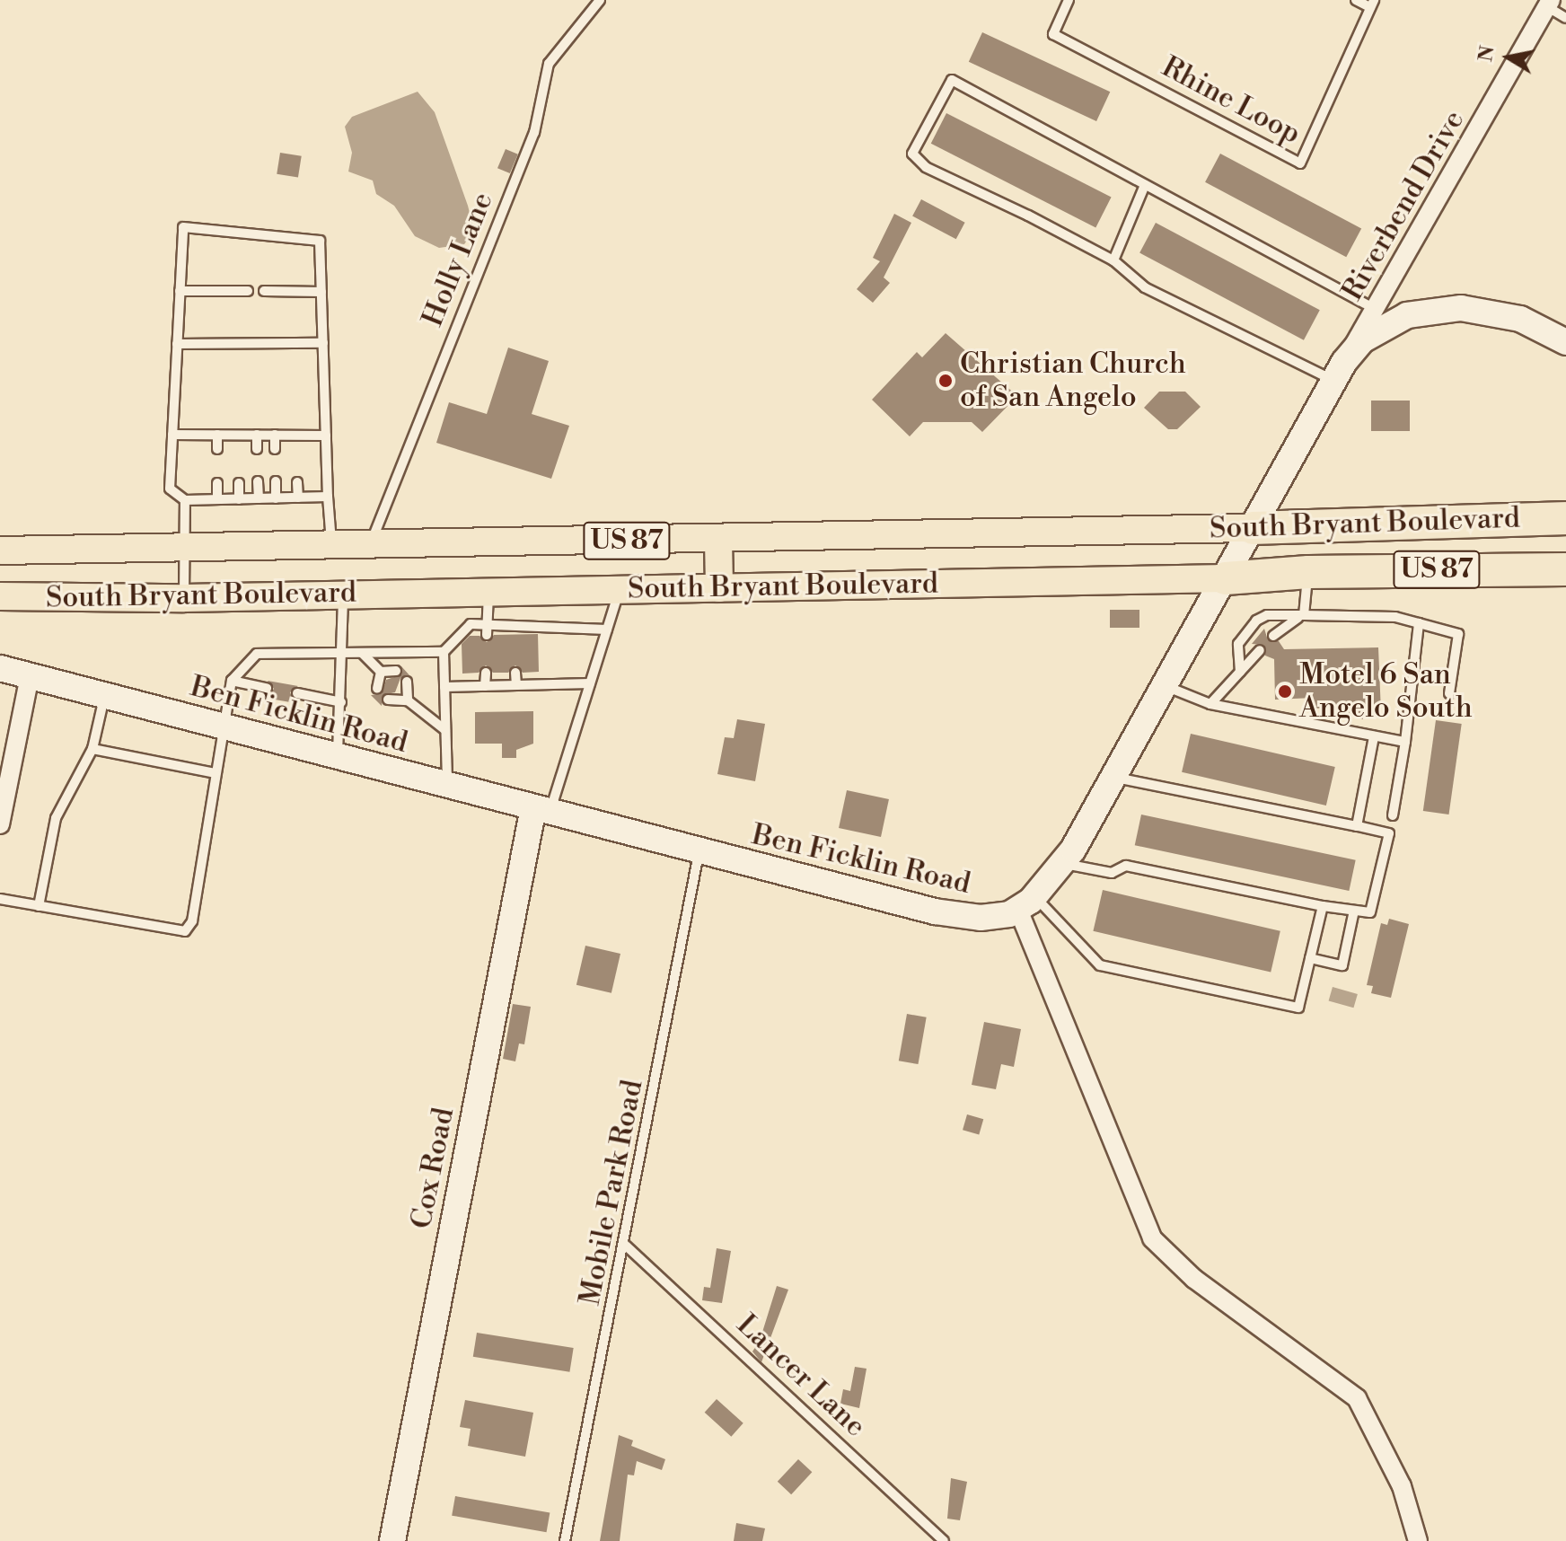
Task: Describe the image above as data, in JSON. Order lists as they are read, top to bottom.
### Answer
{
  "streets": {
    "highway": ["South Bryant Boulevard", "US 87"],
    "street": ["Riverbend Drive", "Ben Ficklin Road", "Cox Road"],
    "lane": [
      "Rhine Loop",
      "Holly Lane",
      "Mobile Park Road",
      "Lancer Lane"
    ]
  },
  "crossings": [
    ["Holly Lane", "South Bryant Boulevard"],
    ["Ben Ficklin Road", "Cox Road"],
    ["Ben Ficklin Road", "Mobile Park Road"],
    ["Mobile Park Road", "Lancer Lane"]
  ],
  "places": ["Christian Church of San Angelo", "Motel 6 San Angelo South"],
  "north": "left"
}
